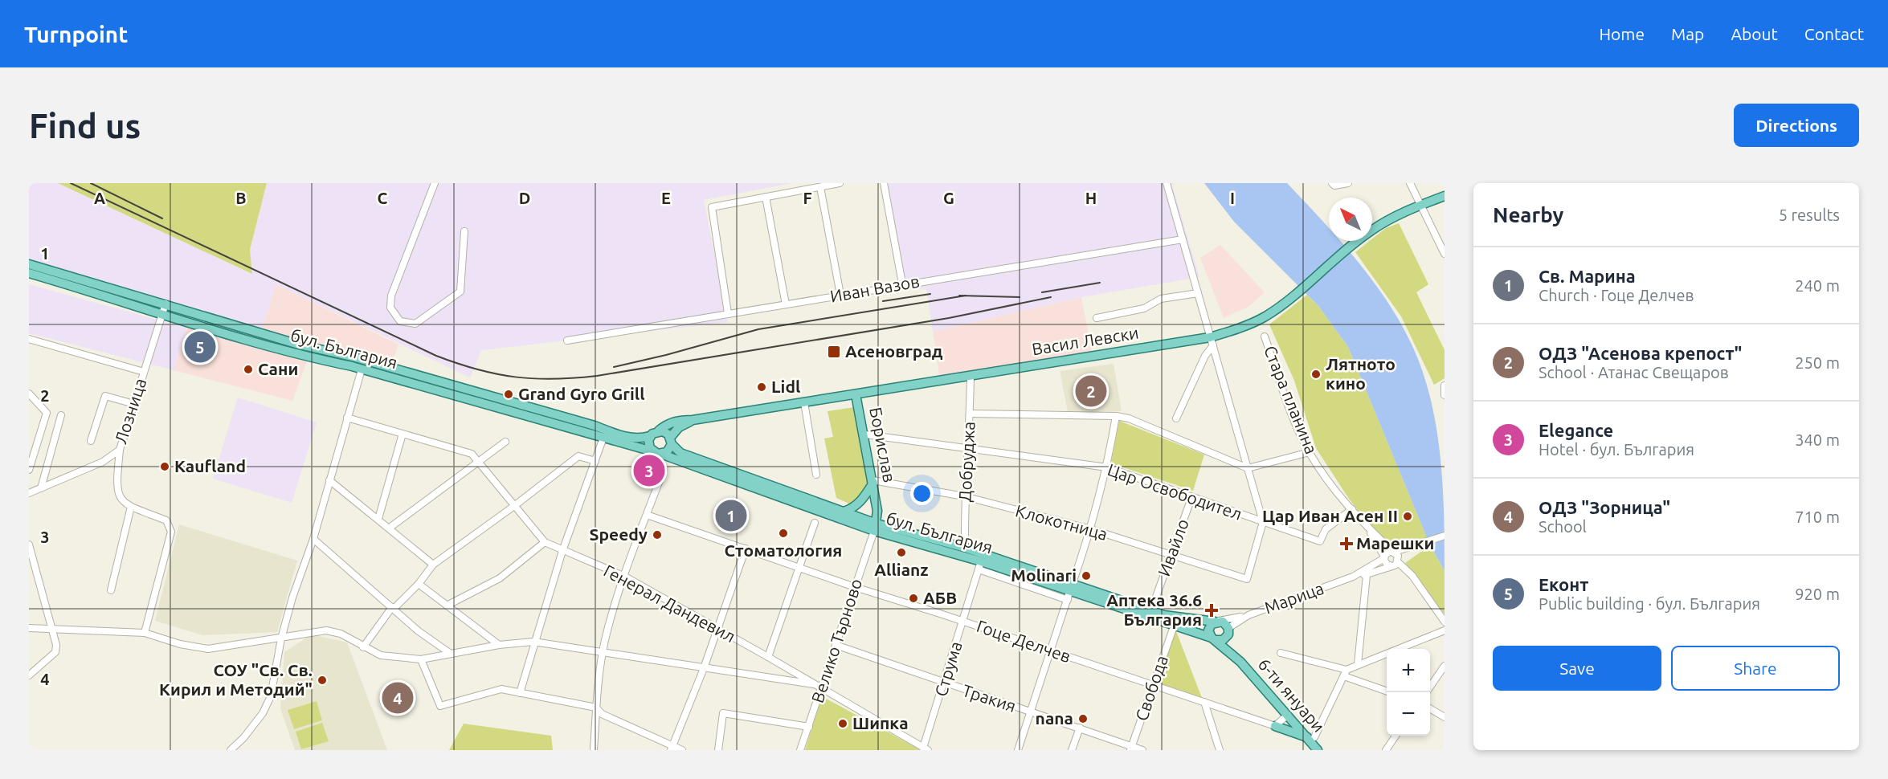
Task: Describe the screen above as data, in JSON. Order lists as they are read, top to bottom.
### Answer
{
  "streets": {
    "main road": [
      "Васил Левски",
      "бул. България",
      "Борислав",
      "6-ти януари"
    ],
    "street": [
      "Иван Вазов",
      "Стара планина",
      "Лозница",
      "Добруджа",
      "Цар Освободител",
      "Клокотница",
      "Ивайло",
      "Марица",
      "Генерал Дандевил",
      "Велико Търново",
      "Гоце Делчев",
      "Струма",
      "Свобода",
      "Тракия"
    ]
  },
  "crossings": [
    ["Васил Левски", "бул. България"],
    ["Васил Левски", "Борислав"],
    ["Васил Левски", "Добруджа"],
    ["бул. България", "Лозница"],
    ["бул. България", "Борислав"],
    ["бул. България", "Добруджа"],
    ["бул. България", "Велико Търново"],
    ["бул. България", "Струма"],
    ["бул. България", "Свобода"],
    ["Стара планина", "Цар Освободител"],
    ["Борислав", "Цар Освободител"],
    ["Борислав", "Клокотница"],
    ["Борислав", "Велико Търново"],
    ["Добруджа", "Цар Освободител"],
    ["Добруджа", "Клокотница"],
    ["Цар Освободител", "Клокотница"],
    ["Цар Освободител", "Ивайло"],
    ["Клокотница", "Ивайло"],
    ["Генерал Дандевил", "Велико Търново"],
    ["Генерал Дандевил", "Струма"],
    ["Велико Търново", "Гоце Делчев"],
    ["Велико Търново", "Тракия"],
    ["Гоце Делчев", "Струма"],
    ["Гоце Делчев", "Свобода"],
    ["Струма", "Тракия"],
    ["Свобода", "Тракия"]
  ],
  "places": {
    "transit": ["Асеновград"],
    "other": [
      "Сани",
      "Лятното кино",
      "Lidl",
      "Grand Gyro Grill",
      "Kaufland",
      "Цар Иван Асен II",
      "Стоматология",
      "Speedy",
      "Allianz",
      "Molinari",
      "АБВ",
      "СОУ \"Св. Св. Кирил и Методий\"",
      "nana",
      "Шипка"
    ],
    "health": ["Марешки", "Аптека 36.6 България"]
  },
  "north": "top left",
  "page": {
    "header": "Turnpoint",
    "nav": [
      "Home",
      "Map",
      "About",
      "Contact"
    ],
    "buttons": [
      "Directions",
      ["Save", "Share"]
    ],
    "title": "Find us",
    "heading": ["Nearby", "5 results"],
    "list": [
      {
        "mark": "1",
        "name": "Св. Марина",
        "note": "Church · Гоце Делчев",
        "value": "240 m"
      },
      {
        "mark": "2",
        "name": "ОДЗ \"Асенова крепост\"",
        "note": "School · Атанас Свещаров",
        "value": "250 m"
      },
      {
        "mark": "3",
        "name": "Elegance",
        "note": "Hotel · бул. България",
        "value": "340 m"
      },
      {
        "mark": "4",
        "name": "ОДЗ \"Зорница\"",
        "note": "School",
        "value": "710 m"
      },
      {
        "mark": "5",
        "name": "Еконт",
        "note": "Public building · бул. България",
        "value": "920 m"
      }
    ],
    "pins": [
      "5",
      "2",
      "3",
      "1",
      "4"
    ],
    "map_buttons": ["+", "−"]
  },
  "grid": {
    "columns": [
      "A",
      "B",
      "C",
      "D",
      "E",
      "F",
      "G",
      "H",
      "I"
    ],
    "rows": [
      "1",
      "2",
      "3",
      "4"
    ]
  }
}
